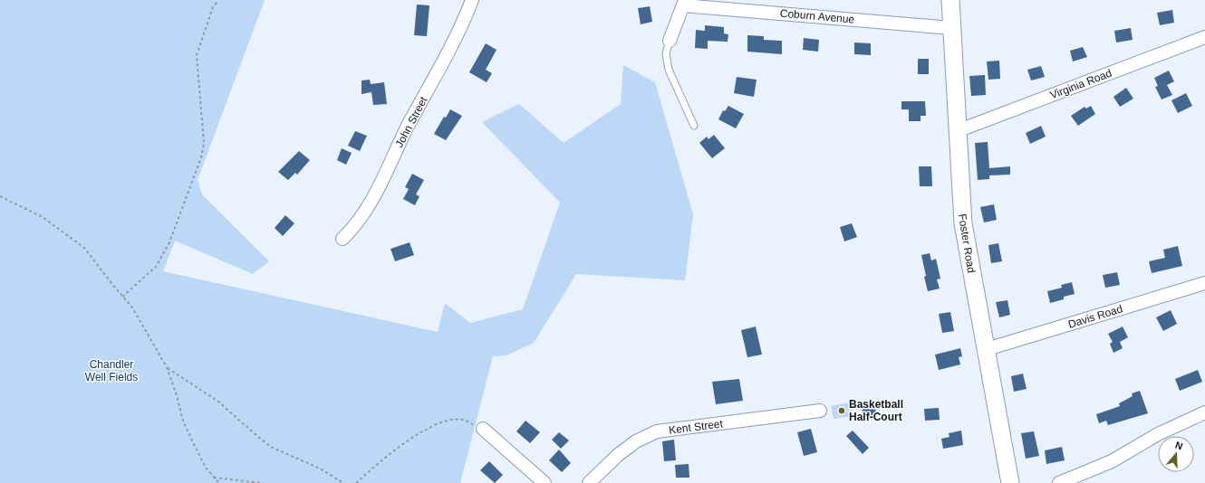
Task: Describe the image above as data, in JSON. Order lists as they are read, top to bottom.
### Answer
{
  "streets": {
    "street": [
      "Coburn Avenue",
      "Virginia Road",
      "John Street",
      "Foster Road",
      "Davis Road",
      "Kent Street"
    ]
  },
  "crossings": [
    ["Coburn Avenue", "Foster Road"],
    ["Virginia Road", "Foster Road"],
    ["Foster Road", "Davis Road"]
  ],
  "parks": ["Chandler Well Fields"],
  "places": ["Basketball Half-Court"],
  "north": "top"
}
